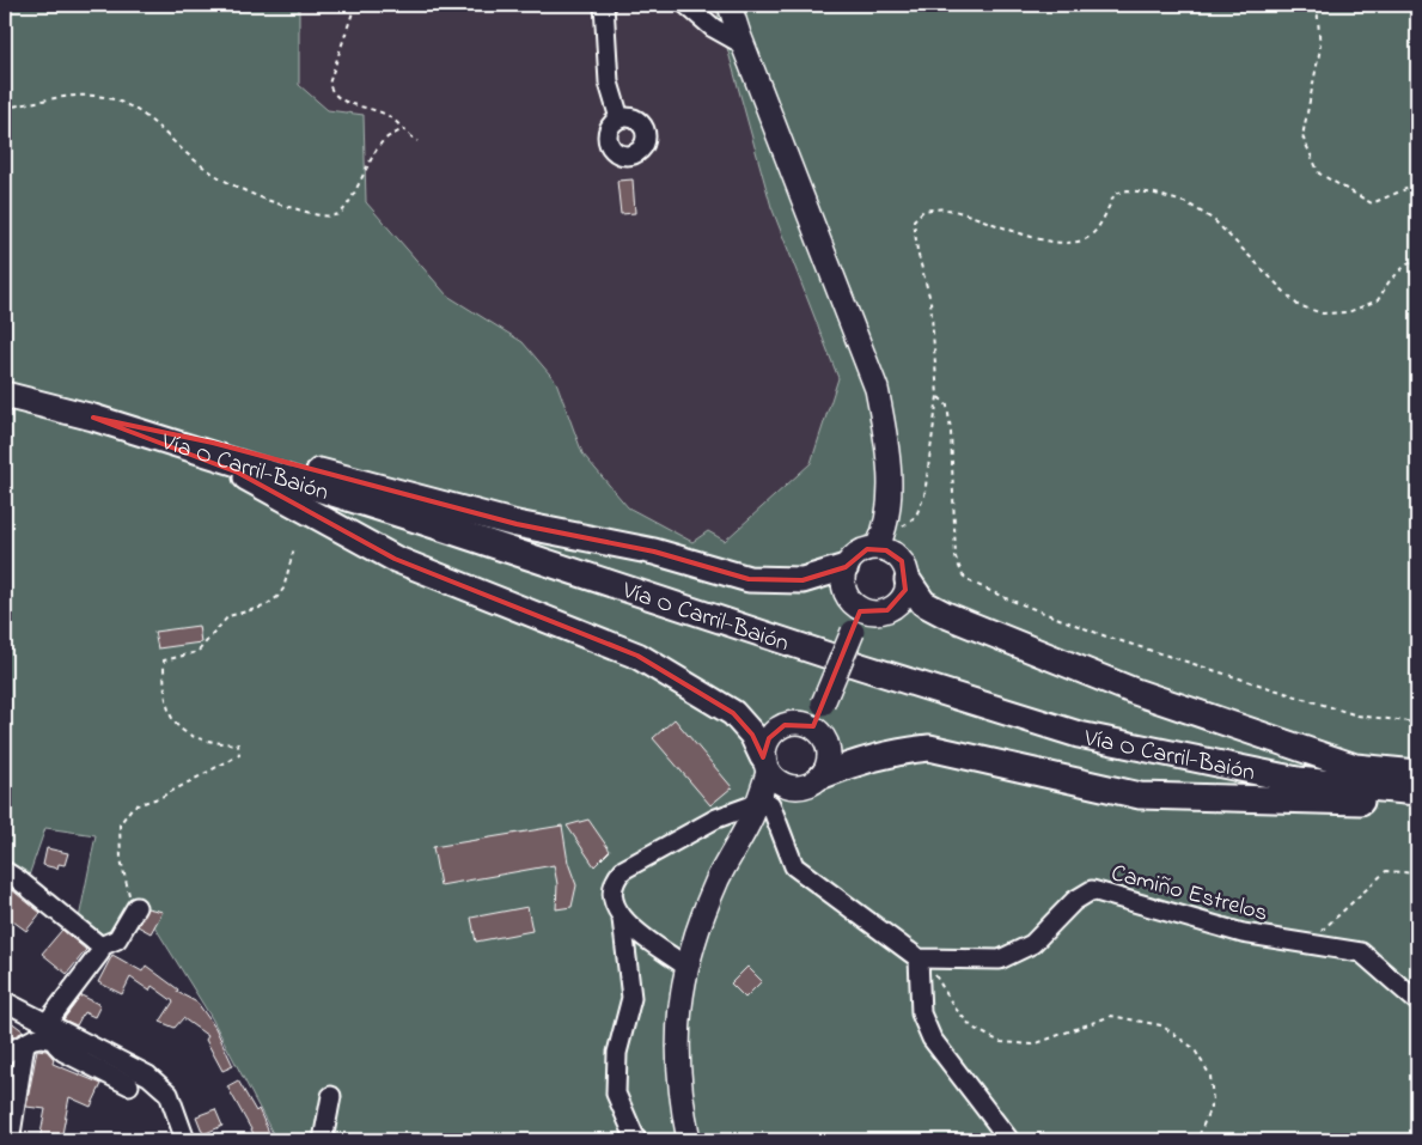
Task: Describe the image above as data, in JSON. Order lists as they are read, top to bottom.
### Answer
{
  "streets": {
    "highway": ["Vía O Carril-Baión"],
    "street": ["Camiño Estrelos"]
  }
}
